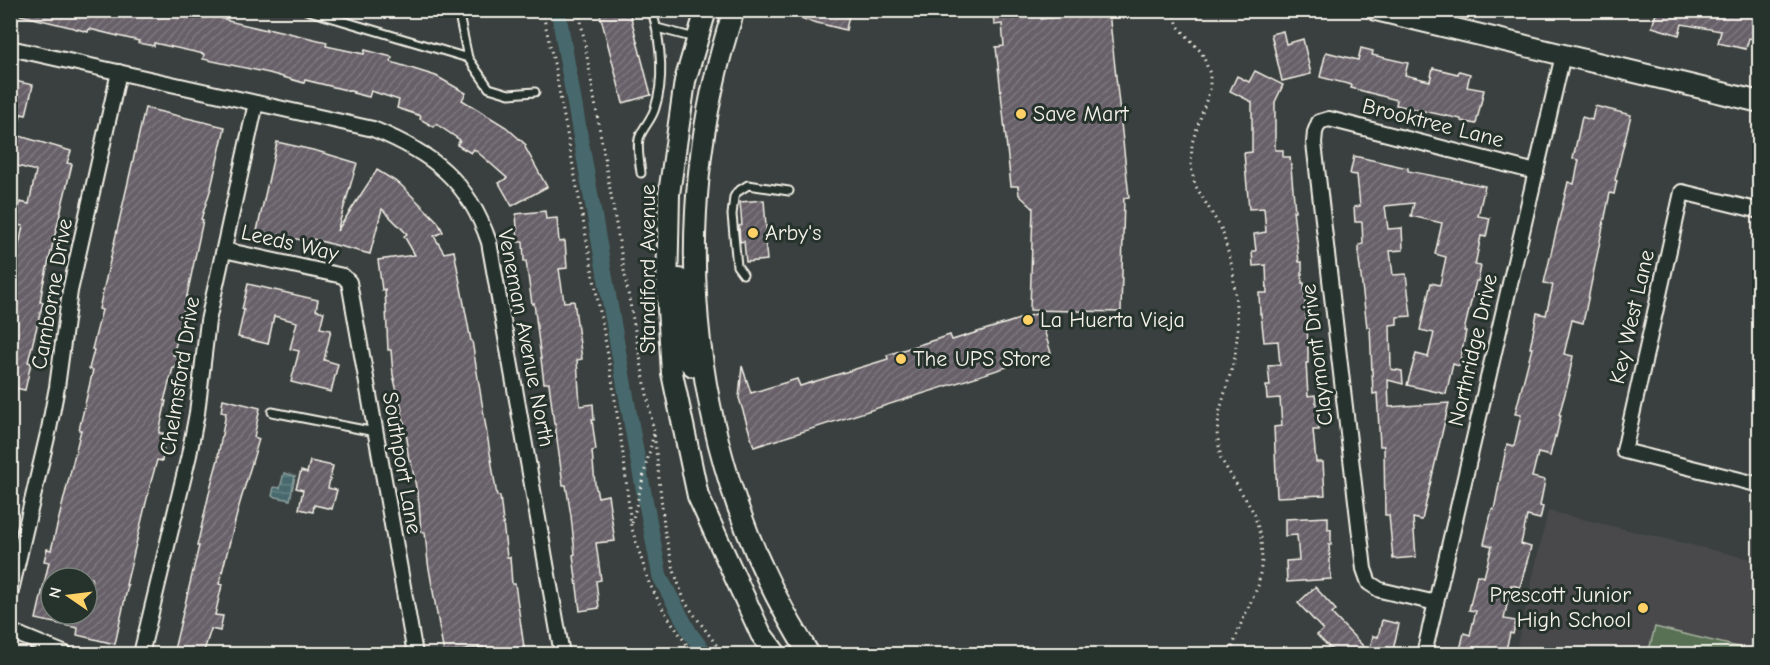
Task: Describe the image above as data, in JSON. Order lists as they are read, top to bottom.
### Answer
{
  "streets": {
    "main road": ["Standiford Avenue"],
    "street": [
      "Brooktree Lane",
      "Leeds Way",
      "Camborne Drive",
      "Key West Lane",
      "Veneman Avenue North",
      "Northridge Drive",
      "Claymont Drive",
      "Chelmsford Drive",
      "Southport Lane"
    ]
  },
  "crossings": [
    ["Brooktree Lane", "Northridge Drive"],
    ["Brooktree Lane", "Claymont Drive"],
    ["Leeds Way", "Chelmsford Drive"],
    ["Leeds Way", "Southport Lane"],
    ["Camborne Drive", "Veneman Avenue North"],
    ["Veneman Avenue North", "Chelmsford Drive"],
    ["Northridge Drive", "Claymont Drive"]
  ],
  "places": [
    "Save Mart",
    "Arby's",
    "La Huerta Vieja",
    "The UPS Store",
    "Prescott Junior High School"
  ],
  "north": "left"
}
